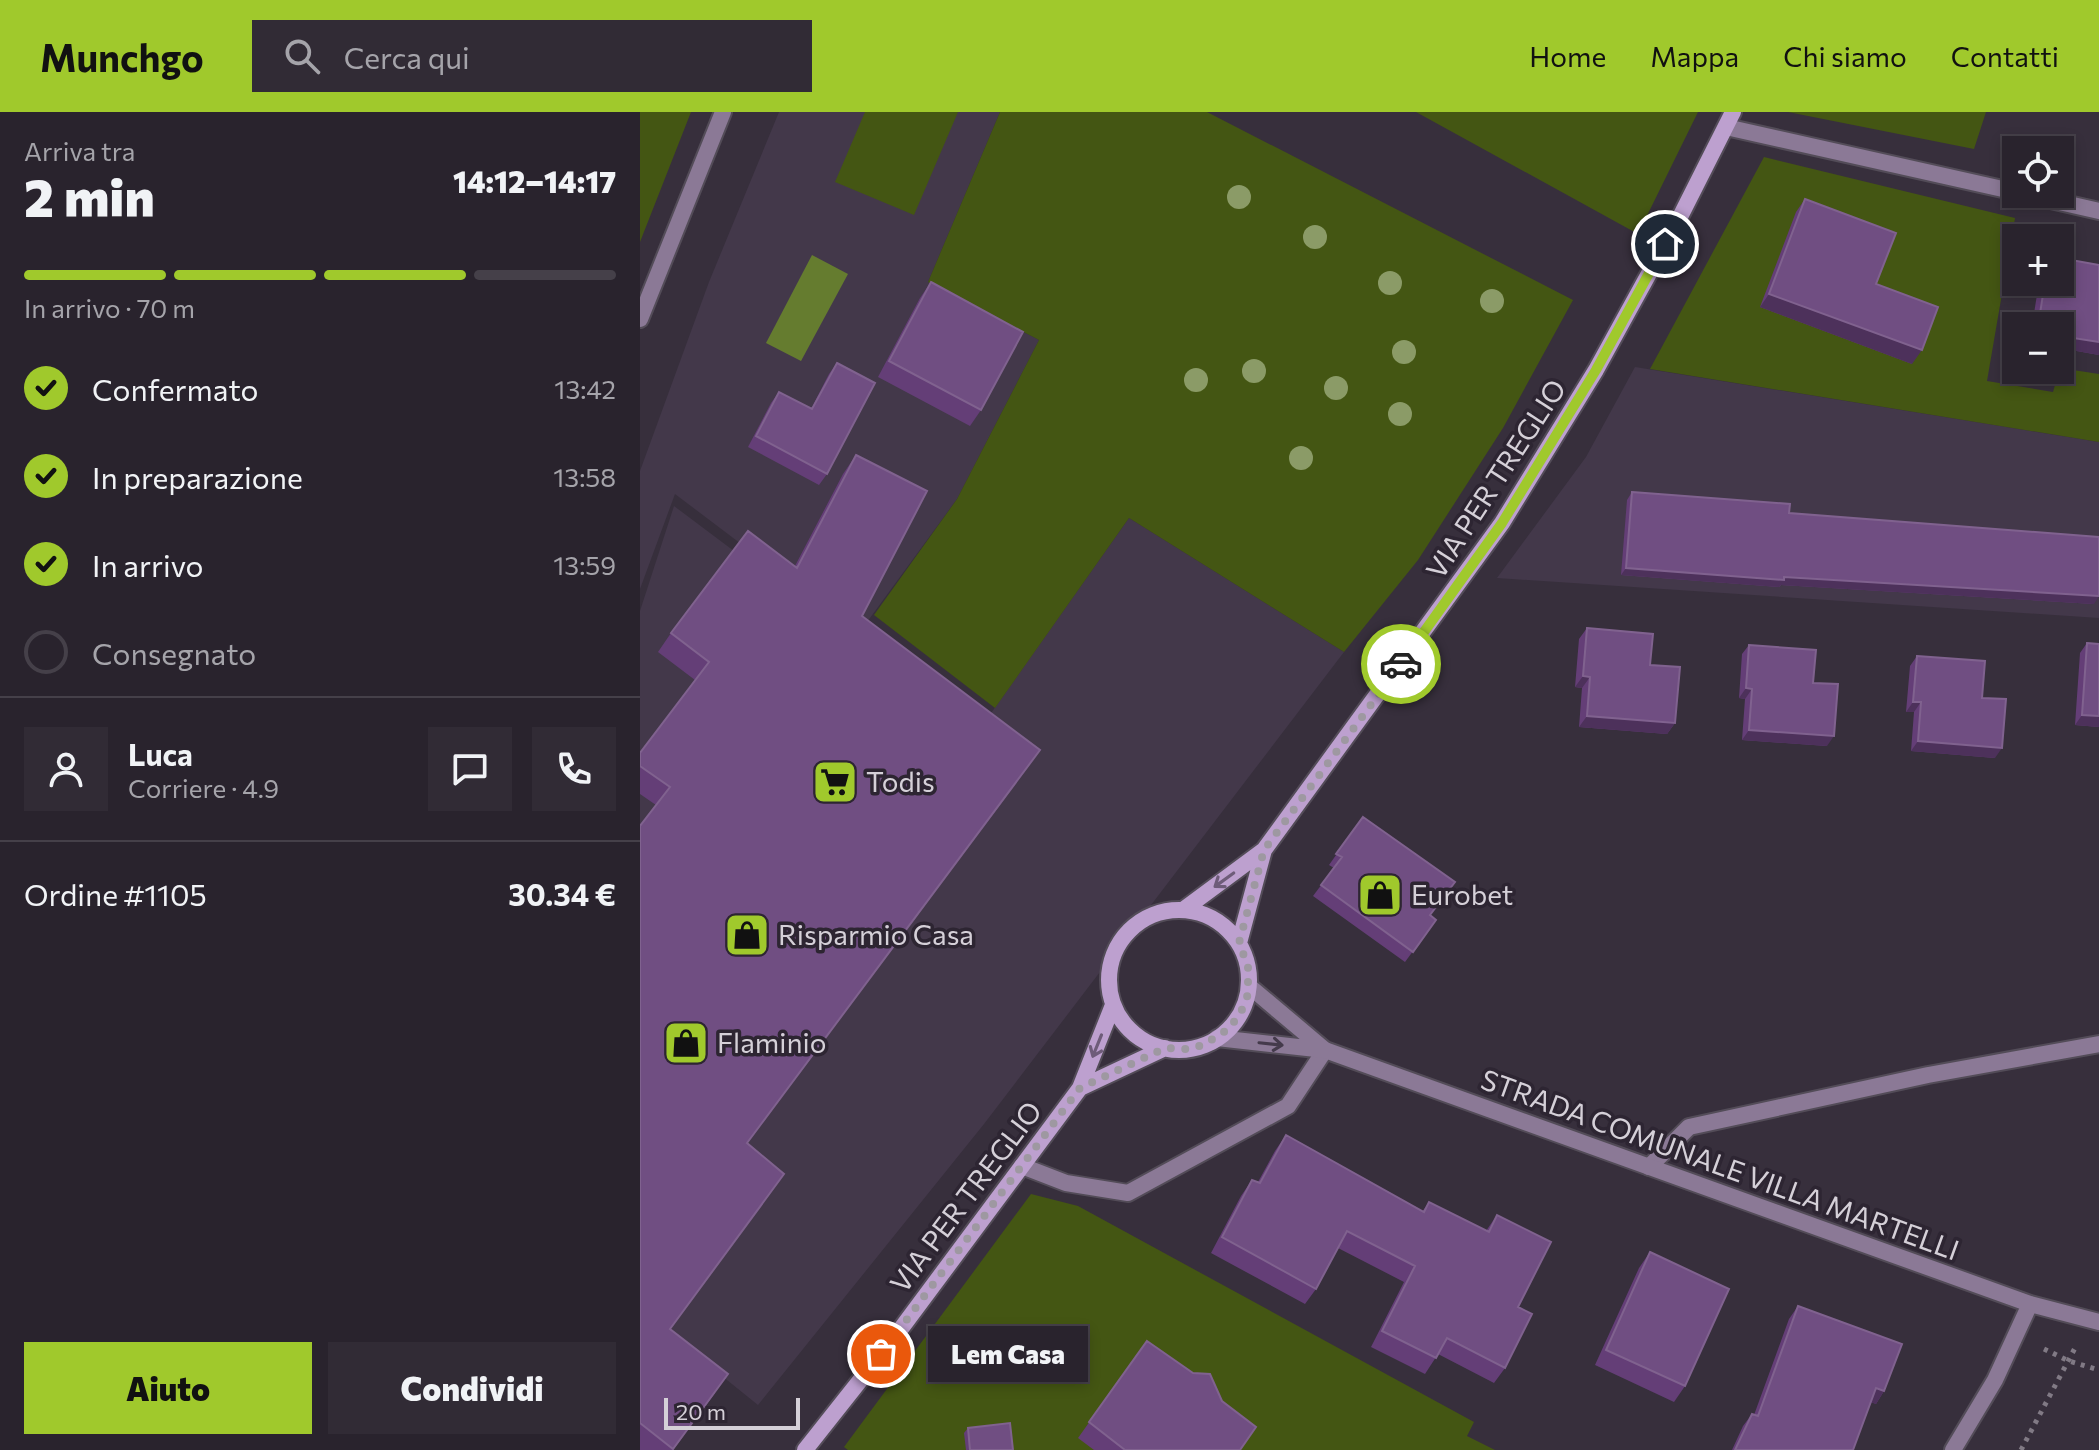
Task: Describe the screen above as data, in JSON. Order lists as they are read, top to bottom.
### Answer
{
  "streets": {
    "main road": ["VIA PER TREGLIO"],
    "street": ["STRADA COMUNALE VILLA MARTELLI"]
  },
  "crossings": [
    ["VIA PER TREGLIO", "STRADA COMUNALE VILLA MARTELLI"]
  ],
  "places": {
    "supermarket": ["Todis"],
    "shop": ["Eurobet", "Risparmio Casa", "Flaminio"],
    "other": ["Lem Casa"]
  },
  "scale_bar": "20 m",
  "page": {
    "header": "Munchgo",
    "search": "Cerca qui",
    "nav": [
      "Home",
      "Mappa",
      "Chi siamo",
      "Contatti"
    ],
    "heading": ["2 min", "Arriva tra", "14:12–14:17"],
    "panel": [
      "Luca",
      "Corriere · 4.9",
      "Ordine #1105",
      "30.34 €"
    ],
    "map_buttons": ["+", "−"],
    "bar": "In arrivo · 70 m",
    "list": [
      ["Confermato", "13:42"],
      ["In preparazione", "13:58"],
      ["In arrivo", "13:59"],
      "Consegnato"
    ],
    "buttons": ["Aiuto", "Condividi"],
    "bubble": "Lem Casa",
    "scale": "20 m"
  }
}
